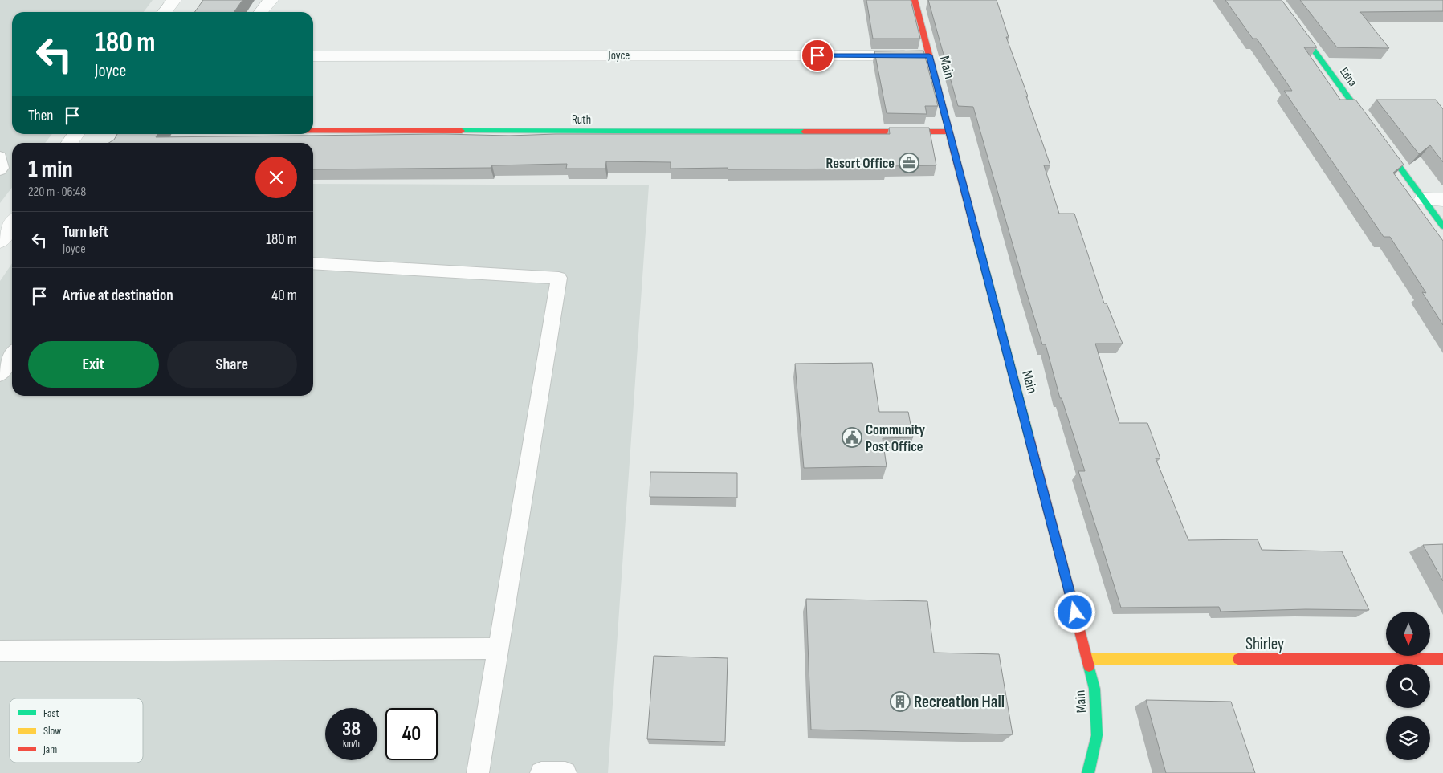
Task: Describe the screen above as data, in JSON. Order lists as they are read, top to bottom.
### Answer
{
  "streets": {
    "street": [
      "Joyce",
      "Main",
      "Edna",
      "Ruth",
      "Shirley"
    ]
  },
  "crossings": [
    ["Joyce", "Main"],
    ["Main", "Ruth"],
    ["Main", "Shirley"]
  ],
  "places": {
    "office": ["Resort Office"],
    "public building": ["Community Post Office"],
    "building": ["Recreation Hall"]
  },
  "legend": ["Fast", "Slow", "Jam"],
  "north": "bottom",
  "page": {
    "turn": ["180 m", "Joyce"],
    "then": "Then",
    "heading": ["1 min", "220 m · 06:48"],
    "list": [
      {
        "name": "Turn left",
        "note": "Joyce",
        "value": "180 m"
      },
      {
        "name": "Arrive at destination",
        "value": "40 m"
      }
    ],
    "buttons": ["Exit", "Share"],
    "speed": "38 km/h",
    "limit": "40"
  }
}
